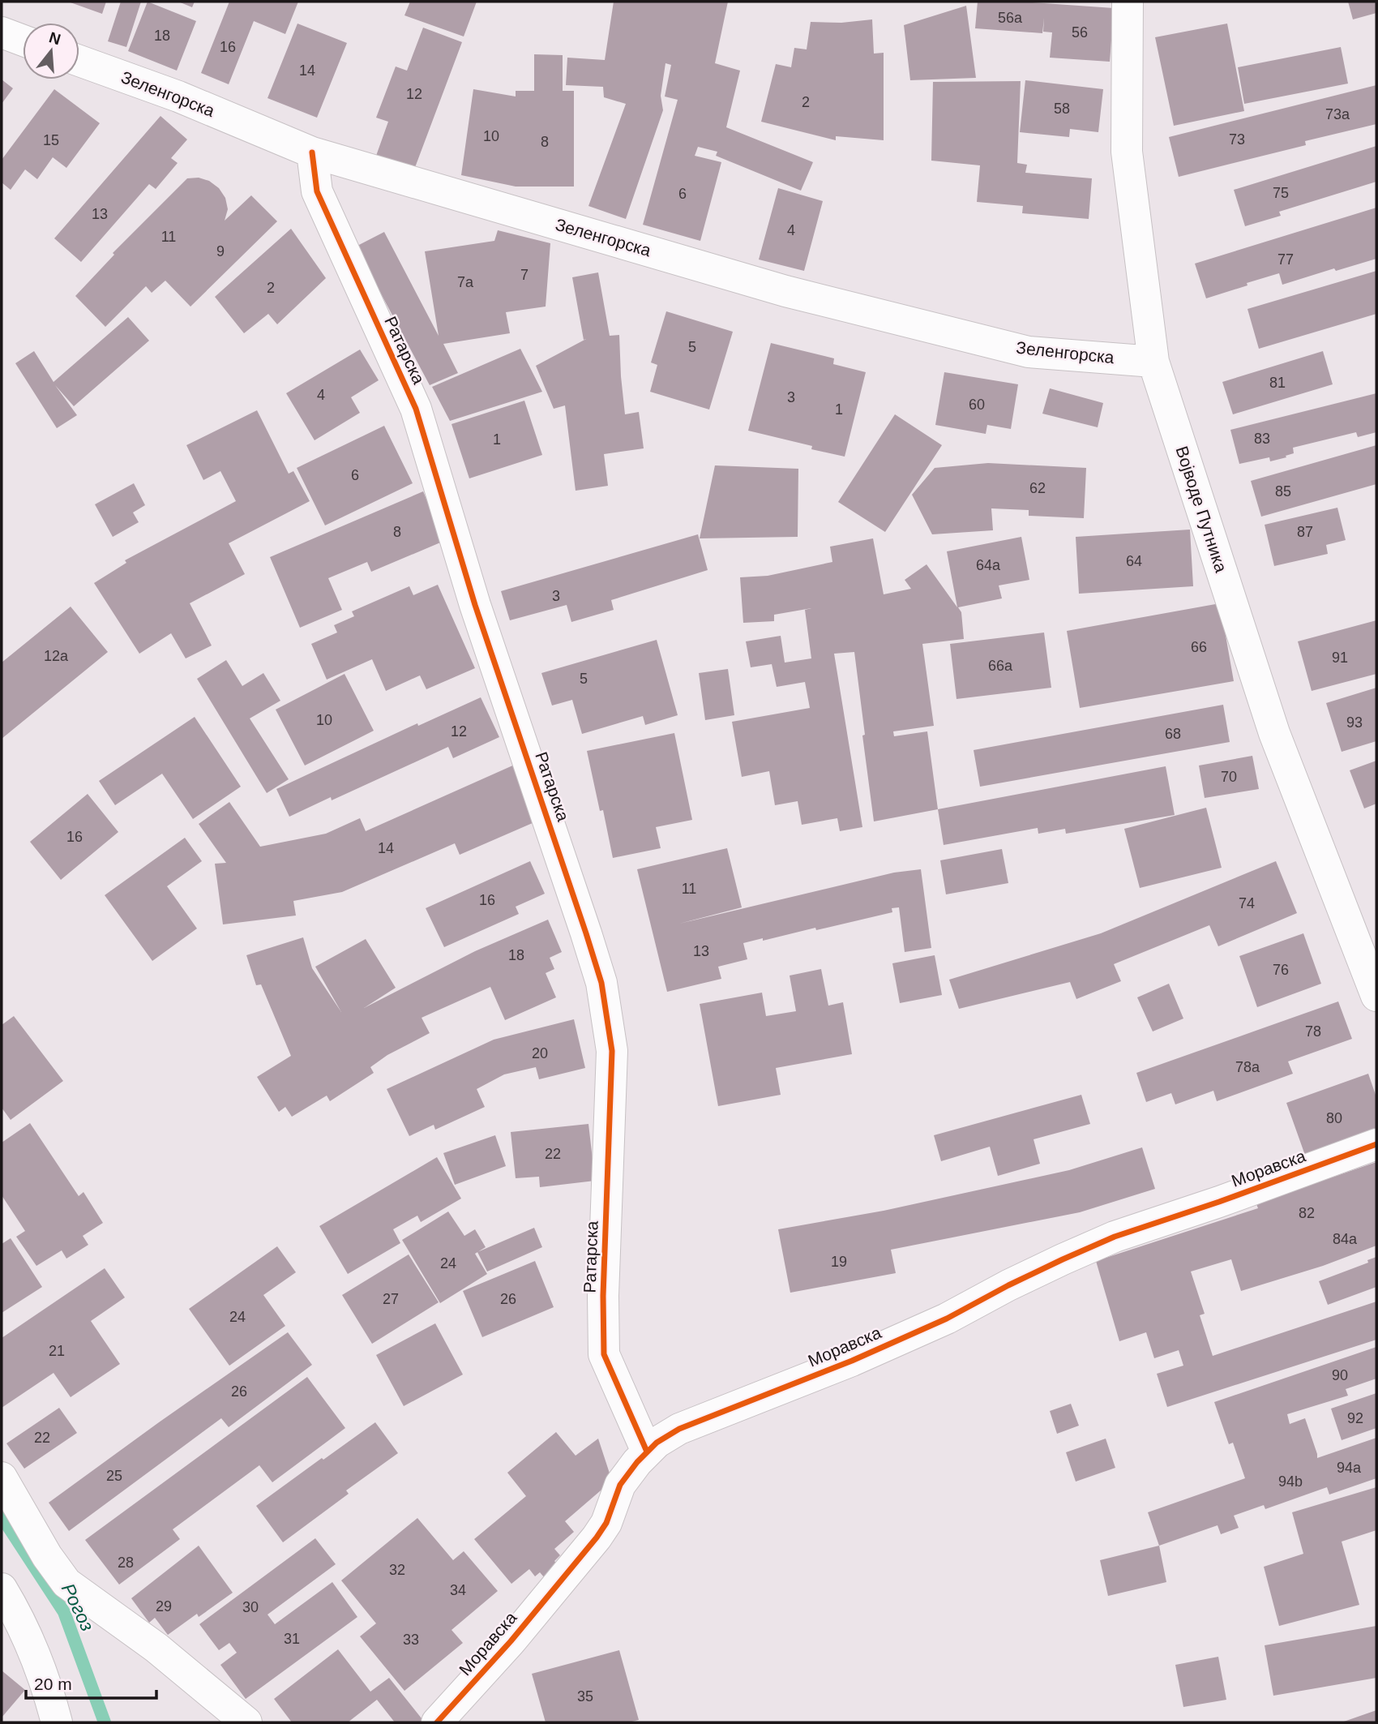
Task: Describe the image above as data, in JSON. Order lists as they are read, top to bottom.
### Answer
{
  "streets": {
    "street": [
      "Зеленгорска",
      "Ратарска",
      "Војводе Путника",
      "Моравска"
    ]
  },
  "crossings": [
    ["Зеленгорска", "Ратарска"],
    ["Зеленгорска", "Војводе Путника"],
    ["Ратарска", "Моравска"]
  ],
  "water": ["Рогоз"],
  "house_numbers": [
    "56a",
    "56",
    "18",
    "16",
    "14",
    "12",
    "2",
    "58",
    "73a",
    "10",
    "73",
    "15",
    "8",
    "75",
    "6",
    "13",
    "4",
    "11",
    "9",
    "77",
    "7",
    "7a",
    "2",
    "5",
    "81",
    "4",
    "3",
    "60",
    "1",
    "83",
    "1",
    "6",
    "62",
    "85",
    "8",
    "87",
    "64",
    "64a",
    "3",
    "66",
    "12a",
    "91",
    "66a",
    "5",
    "10",
    "93",
    "12",
    "68",
    "70",
    "16",
    "14",
    "11",
    "16",
    "74",
    "13",
    "18",
    "76",
    "78",
    "20",
    "78a",
    "80",
    "22",
    "82",
    "84a",
    "19",
    "24",
    "27",
    "26",
    "24",
    "21",
    "90",
    "26",
    "92",
    "22",
    "94a",
    "25",
    "94b",
    "28",
    "32",
    "34",
    "29",
    "30",
    "31",
    "33",
    "35"
  ],
  "scale_bar": "20 m",
  "north": "top"
}
